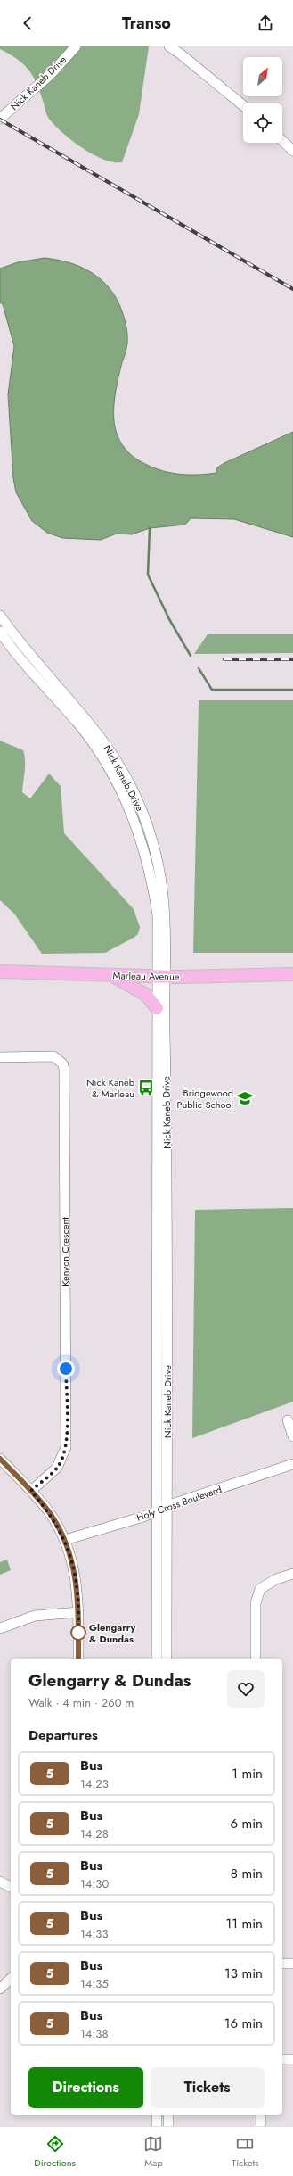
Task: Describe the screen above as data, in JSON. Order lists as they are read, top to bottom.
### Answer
{
  "streets": {
    "main road": ["Marleau Avenue"],
    "street": ["Nick Kaneb Drive", "Kenyon Crescent", "Holy Cross Boulevard"]
  },
  "crossings": [
    ["Nick Kaneb Drive", "Marleau Avenue"],
    ["Nick Kaneb Drive", "Holy Cross Boulevard"]
  ],
  "places": {
    "bus stop": ["Nick Kaneb & Marleau"],
    "school or university": ["Bridgewood Public School"],
    "other": ["Glengarry & Dundas"]
  },
  "lines": ["bus line 5"],
  "north": "top right",
  "page": {
    "header": "Transo",
    "heading": [
      ["Glengarry & Dundas", "Walk · 4 min · 260 m"],
      "Departures"
    ],
    "list": [
      {
        "mark": "5",
        "name": "Bus",
        "note": "14:23",
        "value": "1 min"
      },
      {
        "mark": "5",
        "name": "Bus",
        "note": "14:28",
        "value": "6 min"
      },
      {
        "mark": "5",
        "name": "Bus",
        "note": "14:30",
        "value": "8 min"
      },
      {
        "mark": "5",
        "name": "Bus",
        "note": "14:33",
        "value": "11 min"
      },
      {
        "mark": "5",
        "name": "Bus",
        "note": "14:35",
        "value": "13 min"
      },
      {
        "mark": "5",
        "name": "Bus",
        "note": "14:38",
        "value": "16 min"
      }
    ],
    "buttons": ["Directions", "Tickets"],
    "tabs": ["Directions", "Map", "Tickets"]
  }
}
